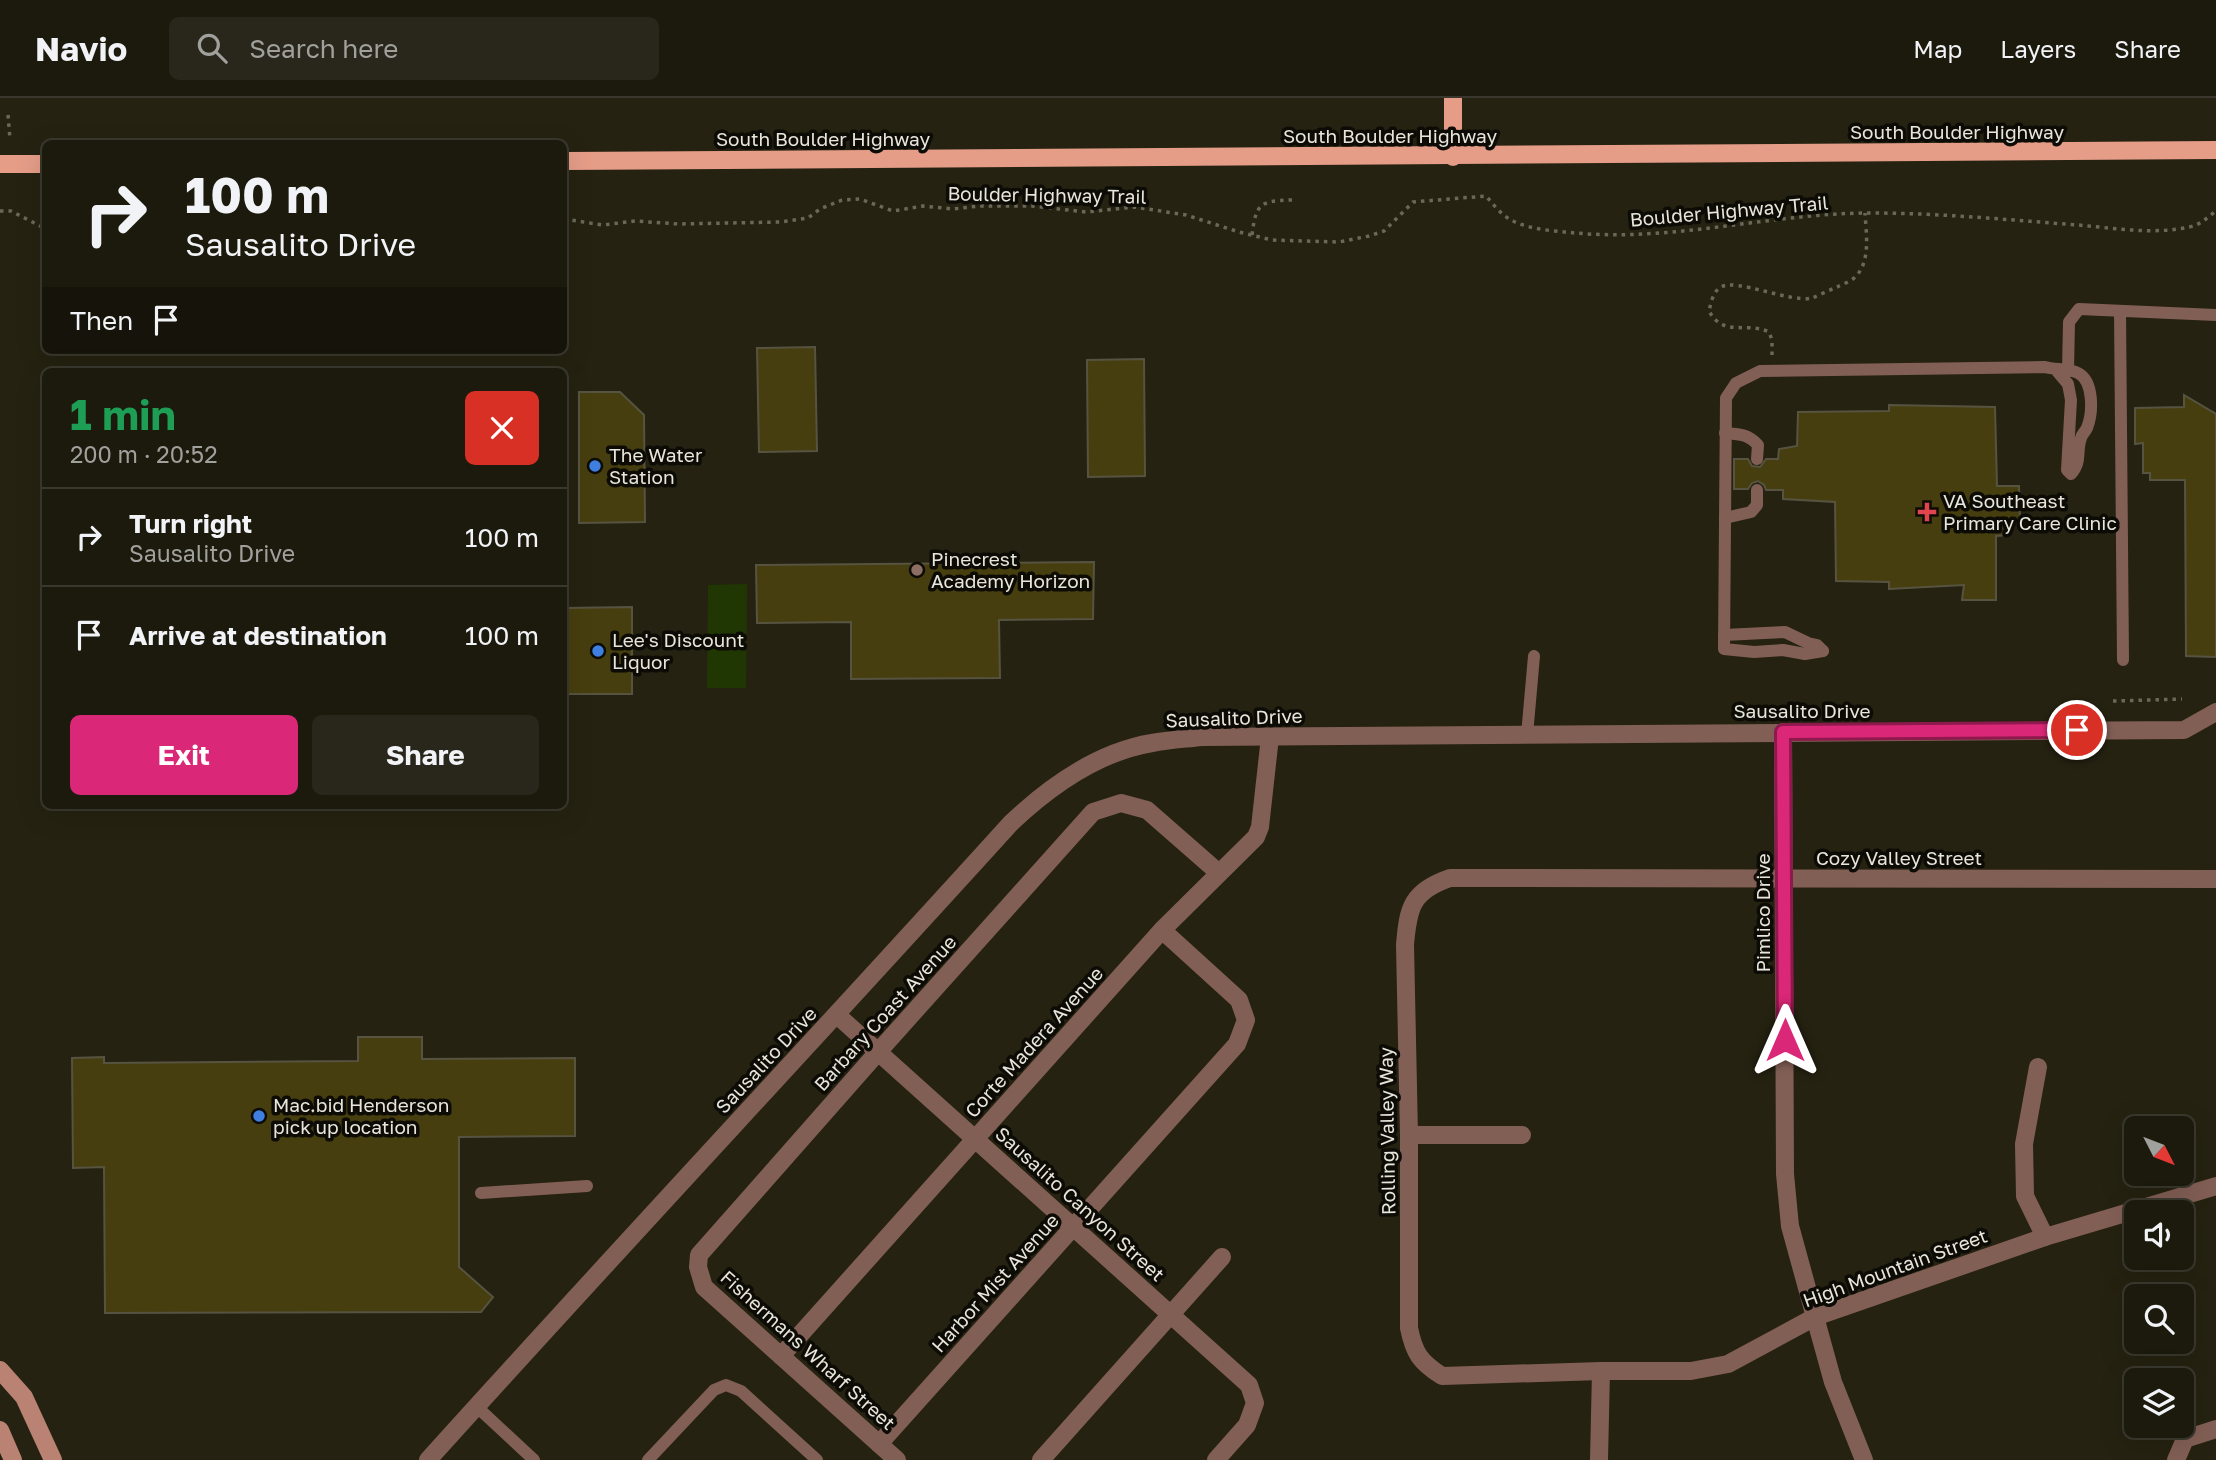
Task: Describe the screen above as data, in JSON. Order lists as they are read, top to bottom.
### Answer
{
  "streets": {
    "main road": ["South Boulder Highway"],
    "street": [
      "Sausalito Drive",
      "Cozy Valley Street",
      "Pimlico Drive",
      "Barbary Coast Avenue",
      "Corte Madera Avenue",
      "Rolling Valley Way",
      "Sausalito Canyon Street",
      "High Mountain Street",
      "Harbor Mist Avenue",
      "Fishermans Wharf Street"
    ],
    "path": ["Boulder Highway Trail"]
  },
  "crossings": [
    ["Sausalito Drive", "Pimlico Drive"],
    ["Sausalito Drive", "Corte Madera Avenue"],
    ["Sausalito Drive", "Sausalito Canyon Street"],
    ["Cozy Valley Street", "Pimlico Drive"],
    ["Cozy Valley Street", "Rolling Valley Way"],
    ["Pimlico Drive", "High Mountain Street"],
    ["Barbary Coast Avenue", "Corte Madera Avenue"],
    ["Barbary Coast Avenue", "Sausalito Canyon Street"],
    ["Barbary Coast Avenue", "Fishermans Wharf Street"],
    ["Corte Madera Avenue", "Sausalito Canyon Street"],
    ["Corte Madera Avenue", "Harbor Mist Avenue"],
    ["Corte Madera Avenue", "Fishermans Wharf Street"],
    ["Rolling Valley Way", "High Mountain Street"],
    ["Sausalito Canyon Street", "Harbor Mist Avenue"],
    ["Harbor Mist Avenue", "Fishermans Wharf Street"]
  ],
  "places": {
    "other": [
      "The Water Station",
      "Pinecrest Academy Horizon",
      "Lee's Discount Liquor",
      "Mac.bid Henderson pick up location"
    ],
    "health": ["VA Southeast Primary Care Clinic"]
  },
  "north": "bottom right",
  "page": {
    "header": "Navio",
    "search": "Search here",
    "nav": ["Map", "Layers", "Share"],
    "turn": ["100 m", "Sausalito Drive"],
    "then": "Then",
    "heading": ["1 min", "200 m · 20:52"],
    "list": [
      {
        "name": "Turn right",
        "note": "Sausalito Drive",
        "value": "100 m"
      },
      {
        "name": "Arrive at destination",
        "value": "100 m"
      }
    ],
    "buttons": ["Exit", "Share"]
  }
}
